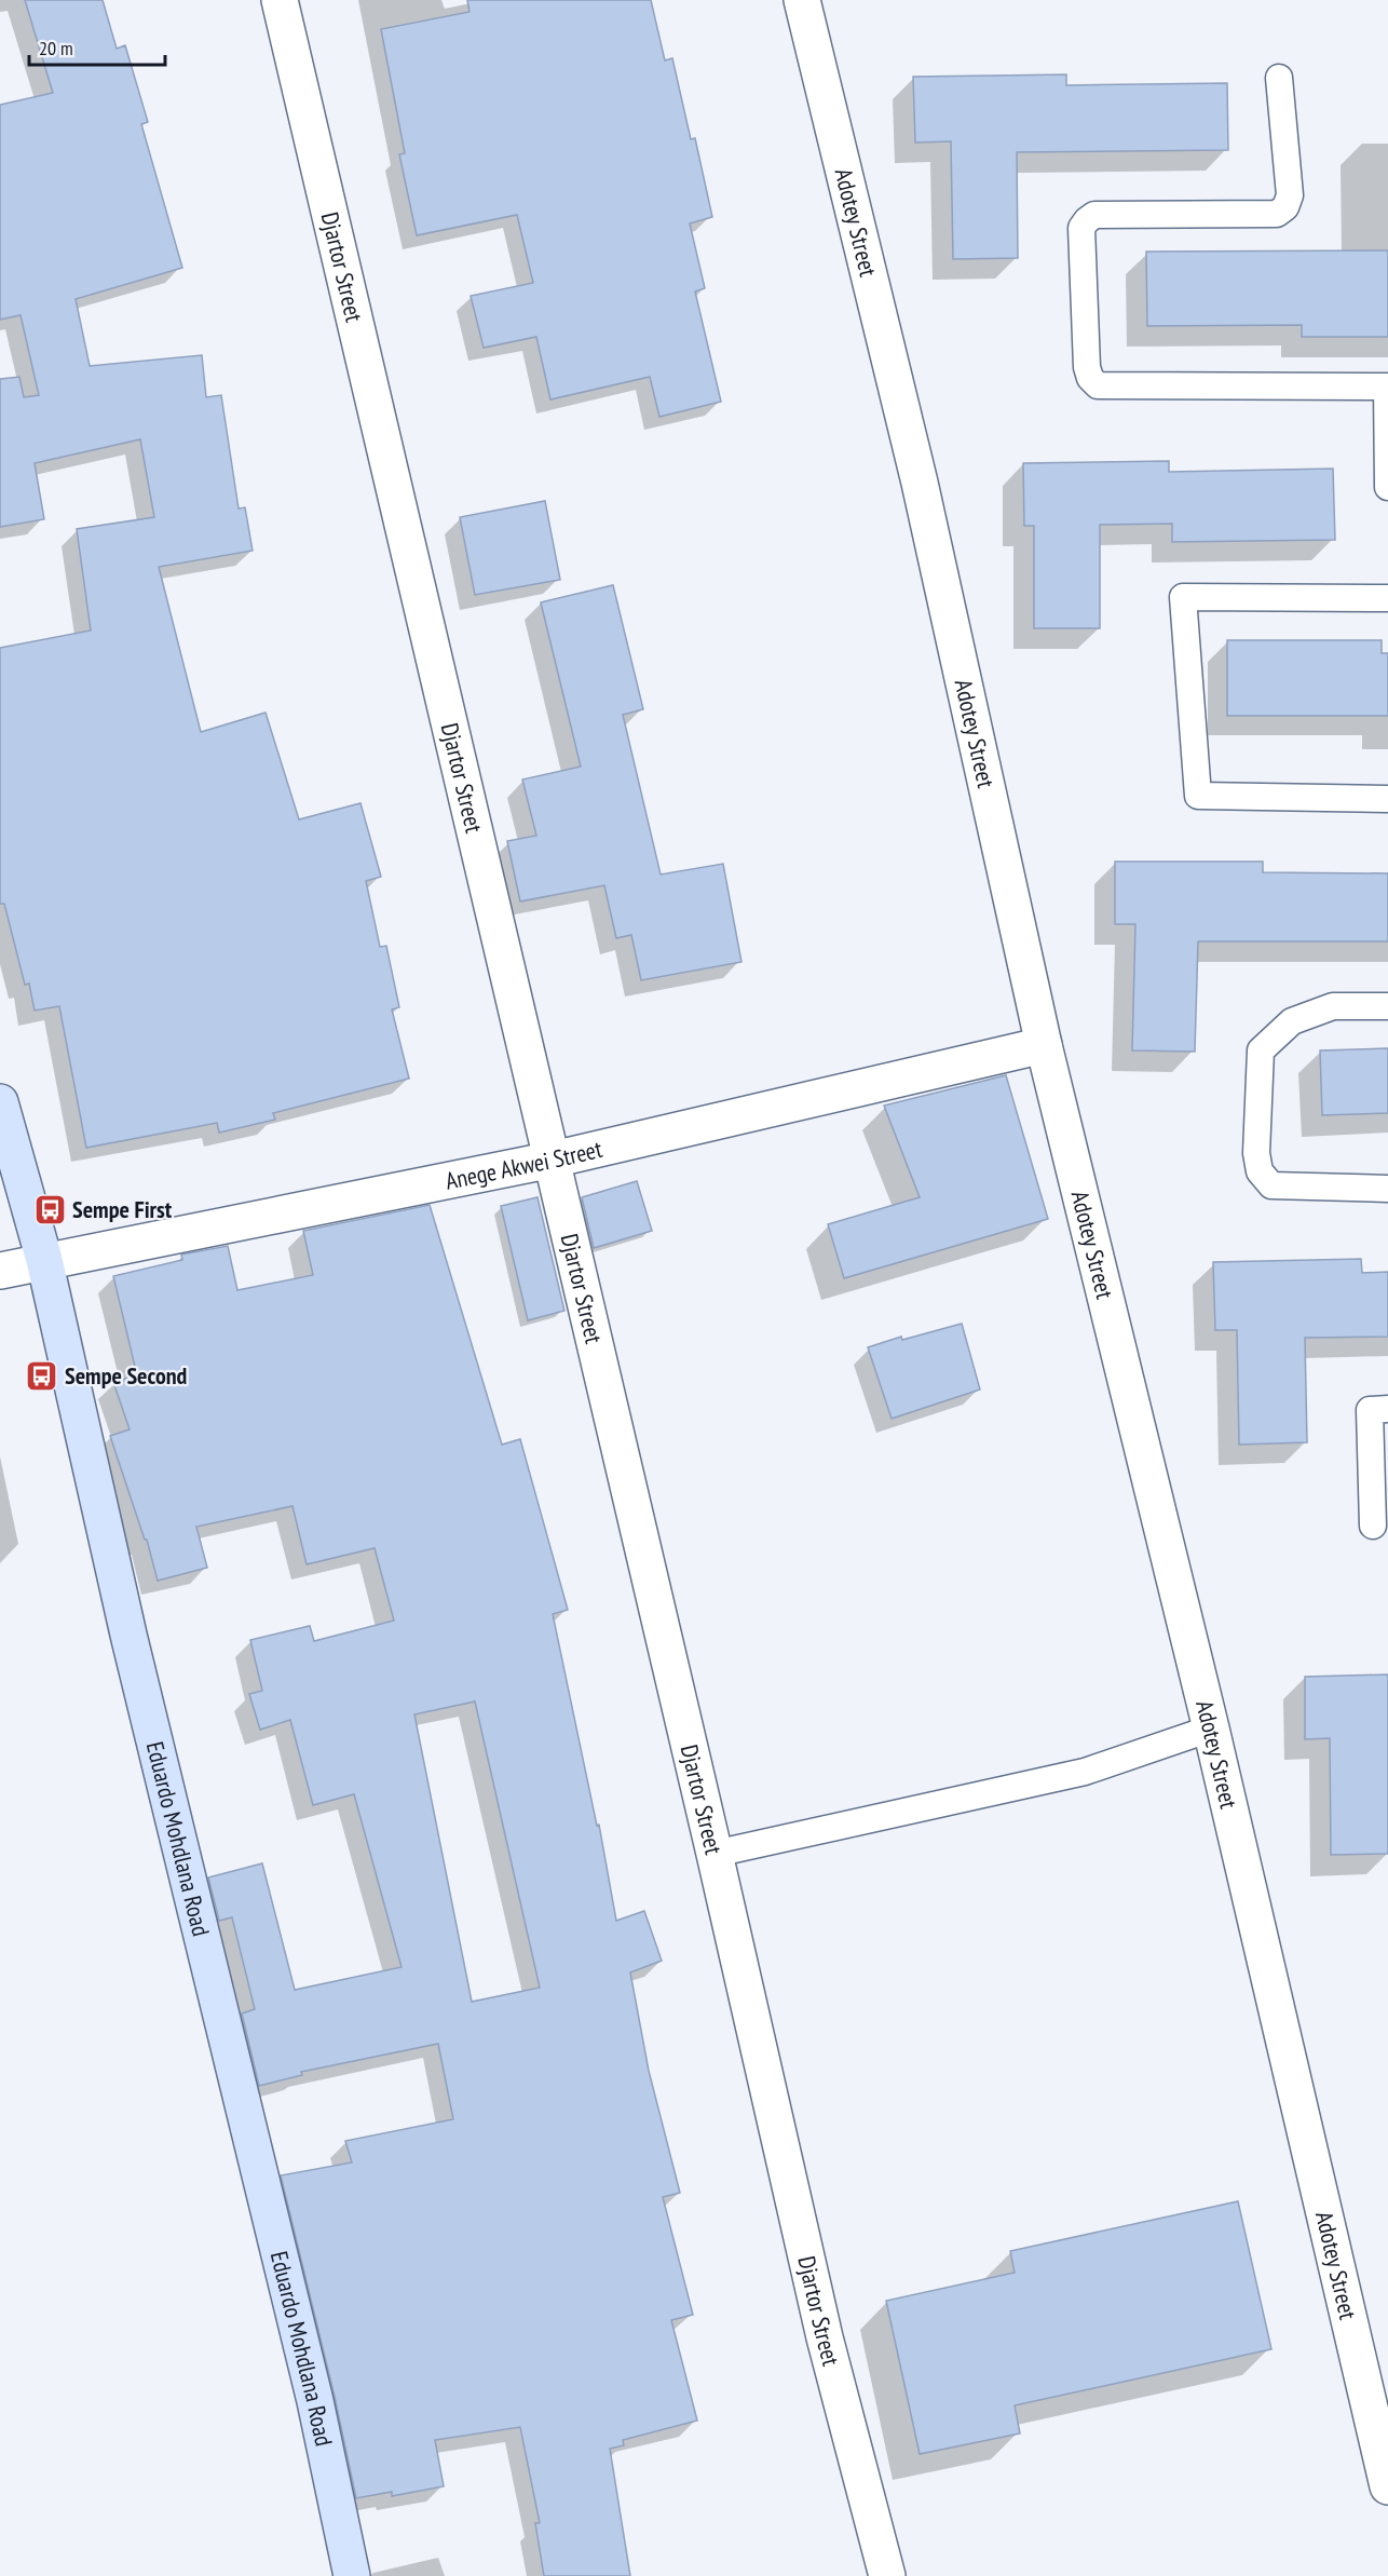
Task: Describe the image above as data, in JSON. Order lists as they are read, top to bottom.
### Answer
{
  "streets": {
    "main road": ["Eduardo Mohdlana Road"],
    "street": ["Adotey Street", "Djartor Street", "Anege Akwei Street"]
  },
  "crossings": [
    ["Adotey Street", "Anege Akwei Street"],
    ["Djartor Street", "Anege Akwei Street"],
    ["Anege Akwei Street", "Eduardo Mohdlana Road"]
  ],
  "places": {
    "bus stop": ["Sempe First", "Sempe Second"]
  },
  "scale_bar": "20 m"
}
